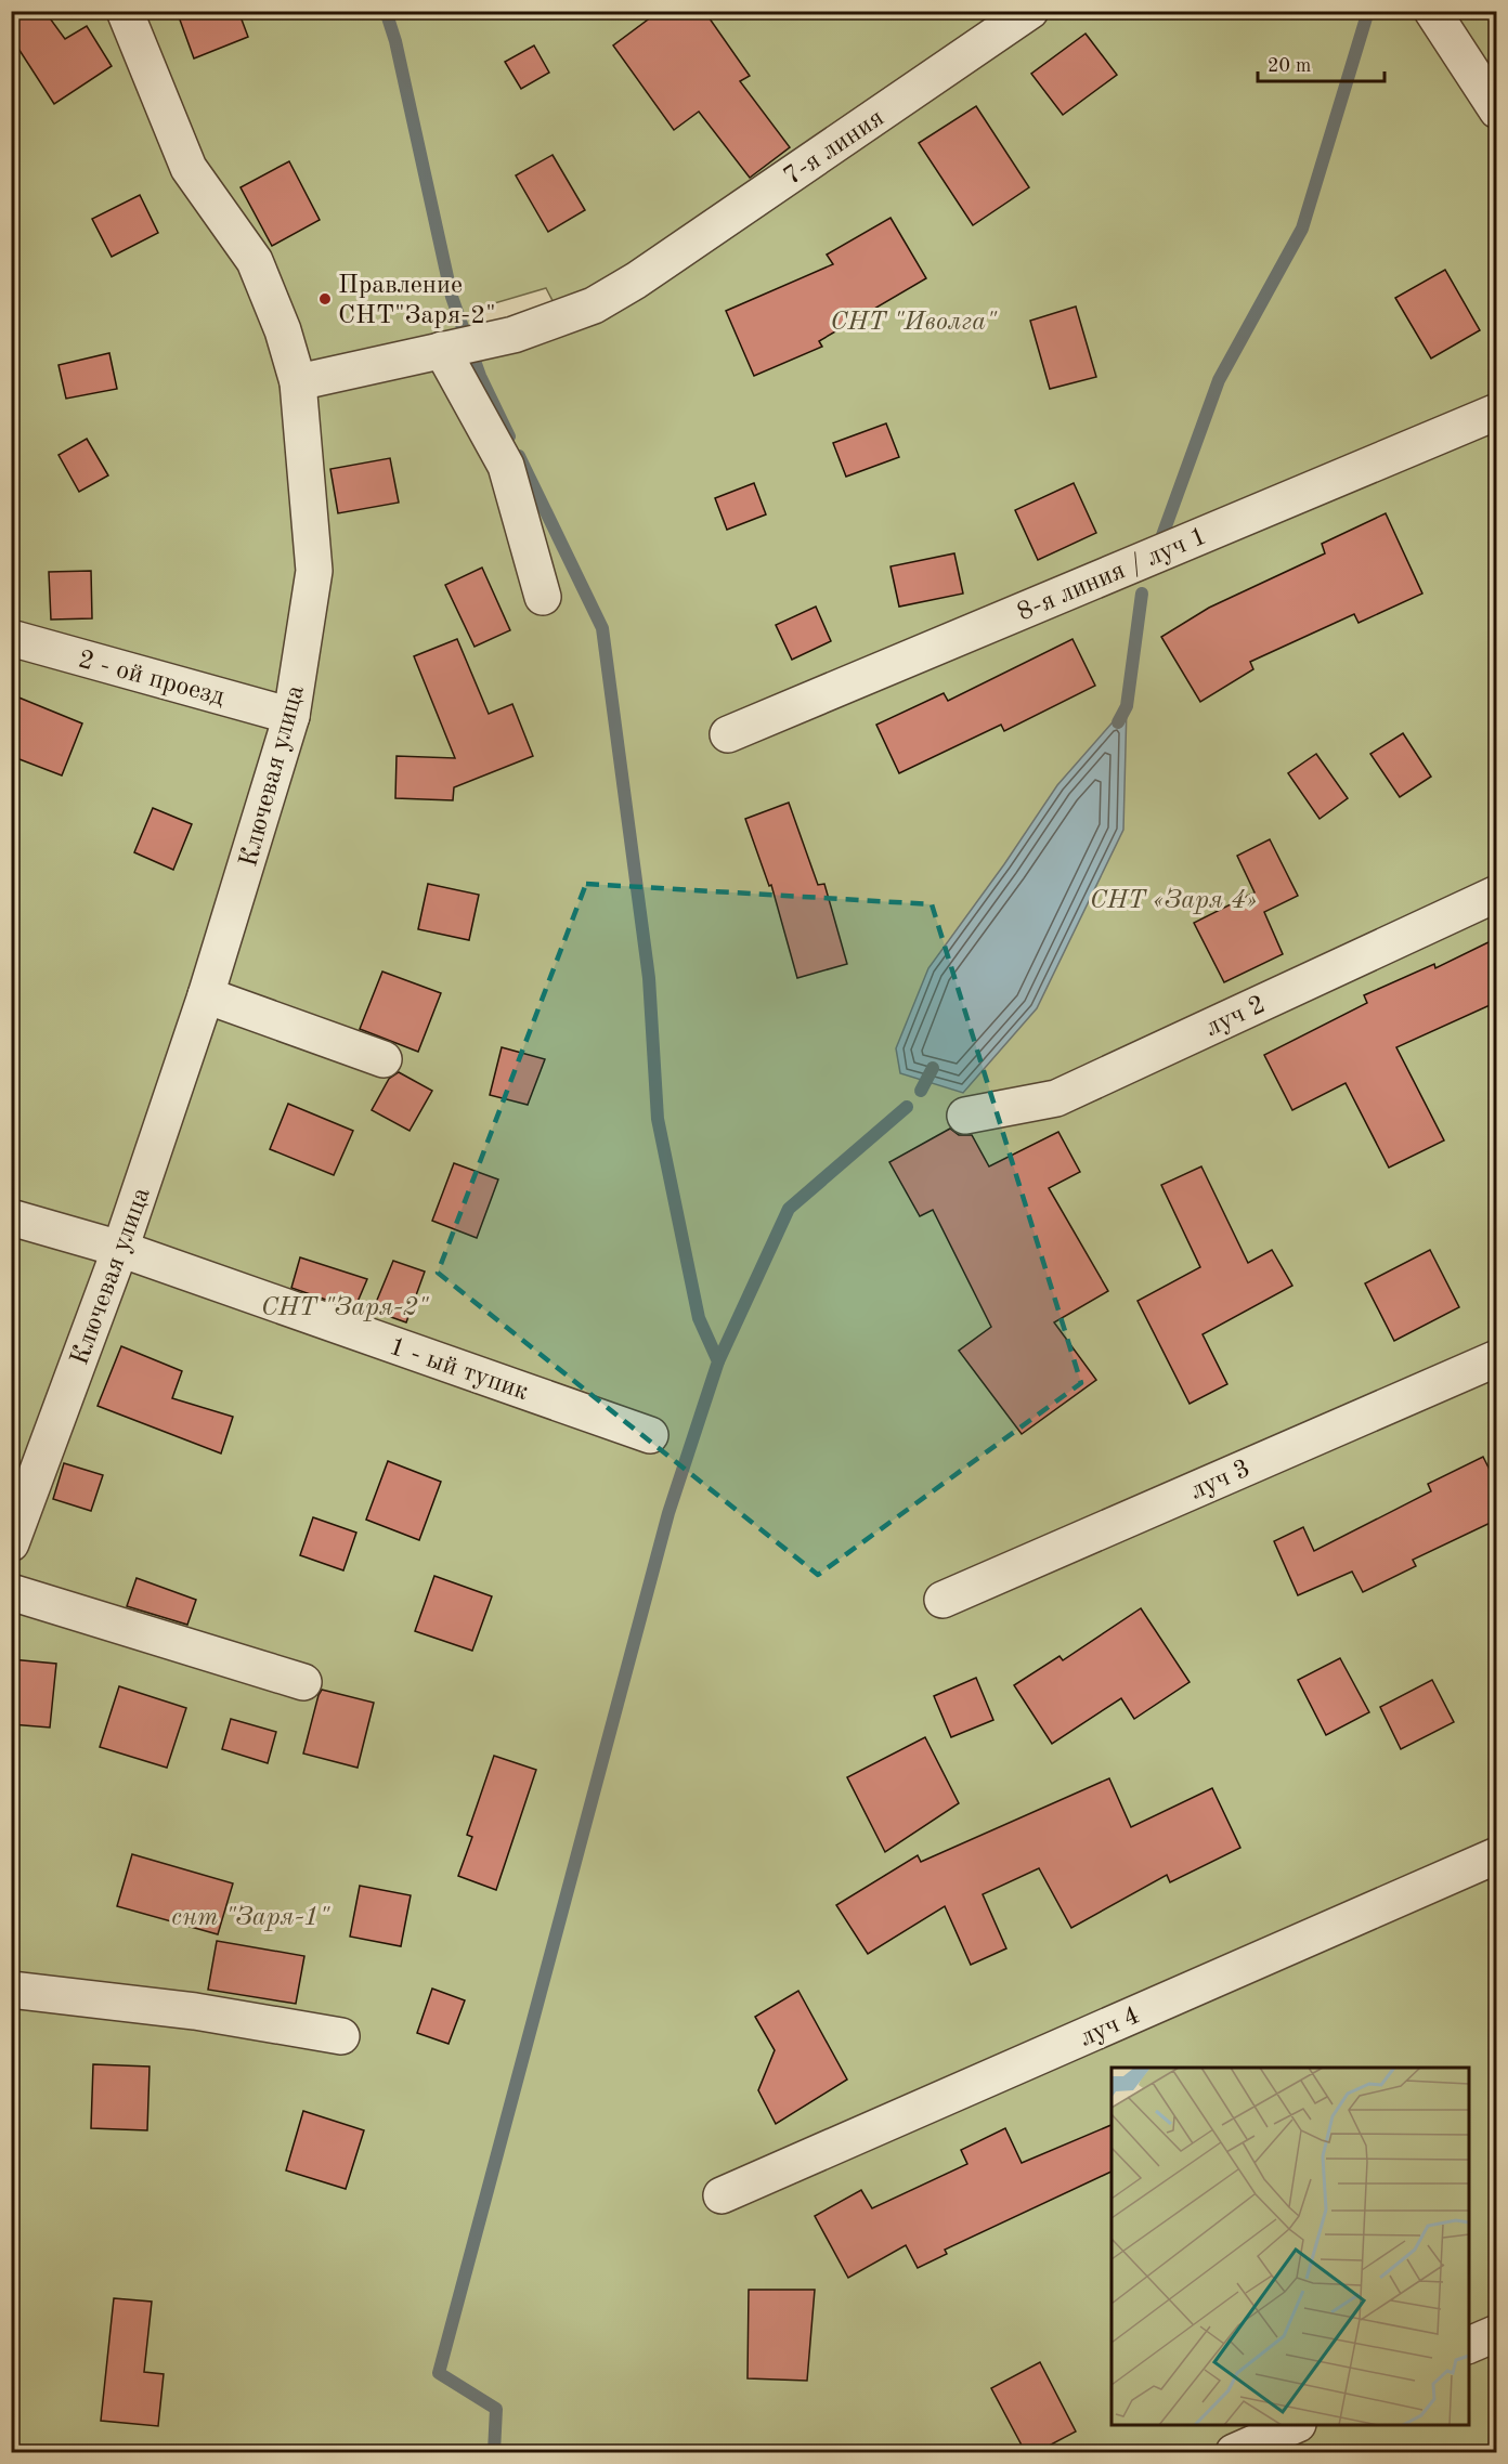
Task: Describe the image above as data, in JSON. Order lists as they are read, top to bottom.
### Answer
{
  "streets": {
    "street": [
      "7-я линия",
      "8-я линия / луч 1",
      "2 - ой проезд",
      "Ключевая улица",
      "луч 2",
      "1 - ый тупик",
      "луч 3",
      "луч 4"
    ]
  },
  "crossings": [
    ["7-я линия", "Ключевая улица"],
    ["2 - ой проезд", "Ключевая улица"],
    ["Ключевая улица", "1 - ый тупик"]
  ],
  "parks": [
    "СНТ \"Иволга\"",
    "СНТ «Заря 4»",
    "СНТ \"Заря-2\"",
    "снт \"Заря-1\""
  ],
  "places": ["Правление СНТ\"Заря-2\""],
  "scale_bar": "20 m"
}
